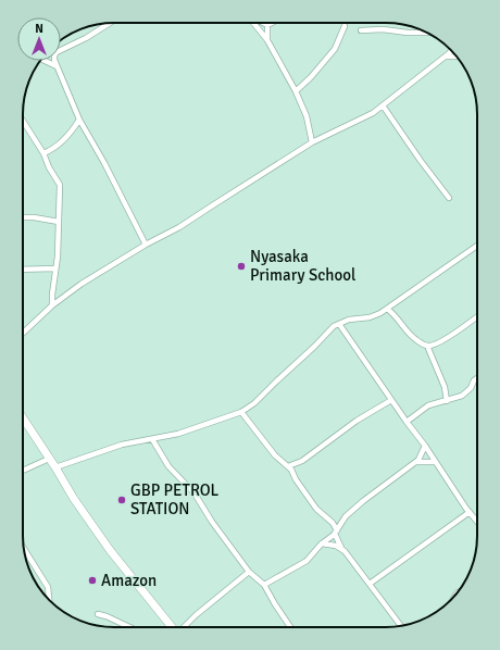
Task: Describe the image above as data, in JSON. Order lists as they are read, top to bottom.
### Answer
{
  "places": ["Nyasaka Primary School", "GBP PETROL STATION", "Amazon"],
  "north": "top"
}
